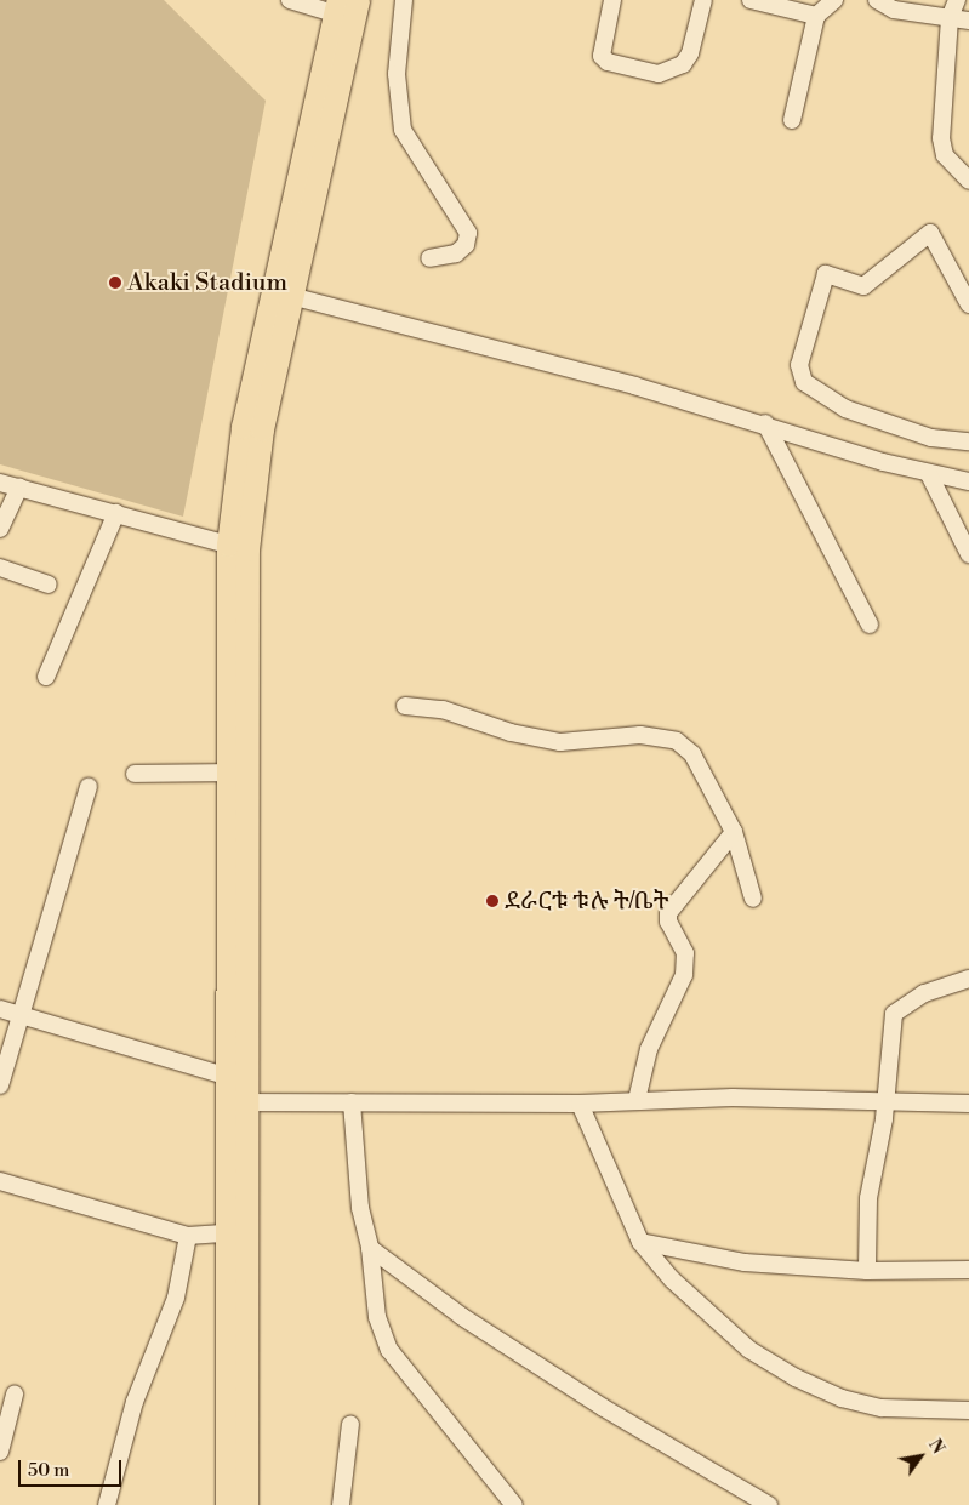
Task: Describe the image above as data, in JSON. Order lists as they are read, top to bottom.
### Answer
{
  "places": ["Akaki Stadium", "ደራርቱ ቱሉ ት/ቤት"],
  "scale_bar": "50 m",
  "north": "top right"
}
